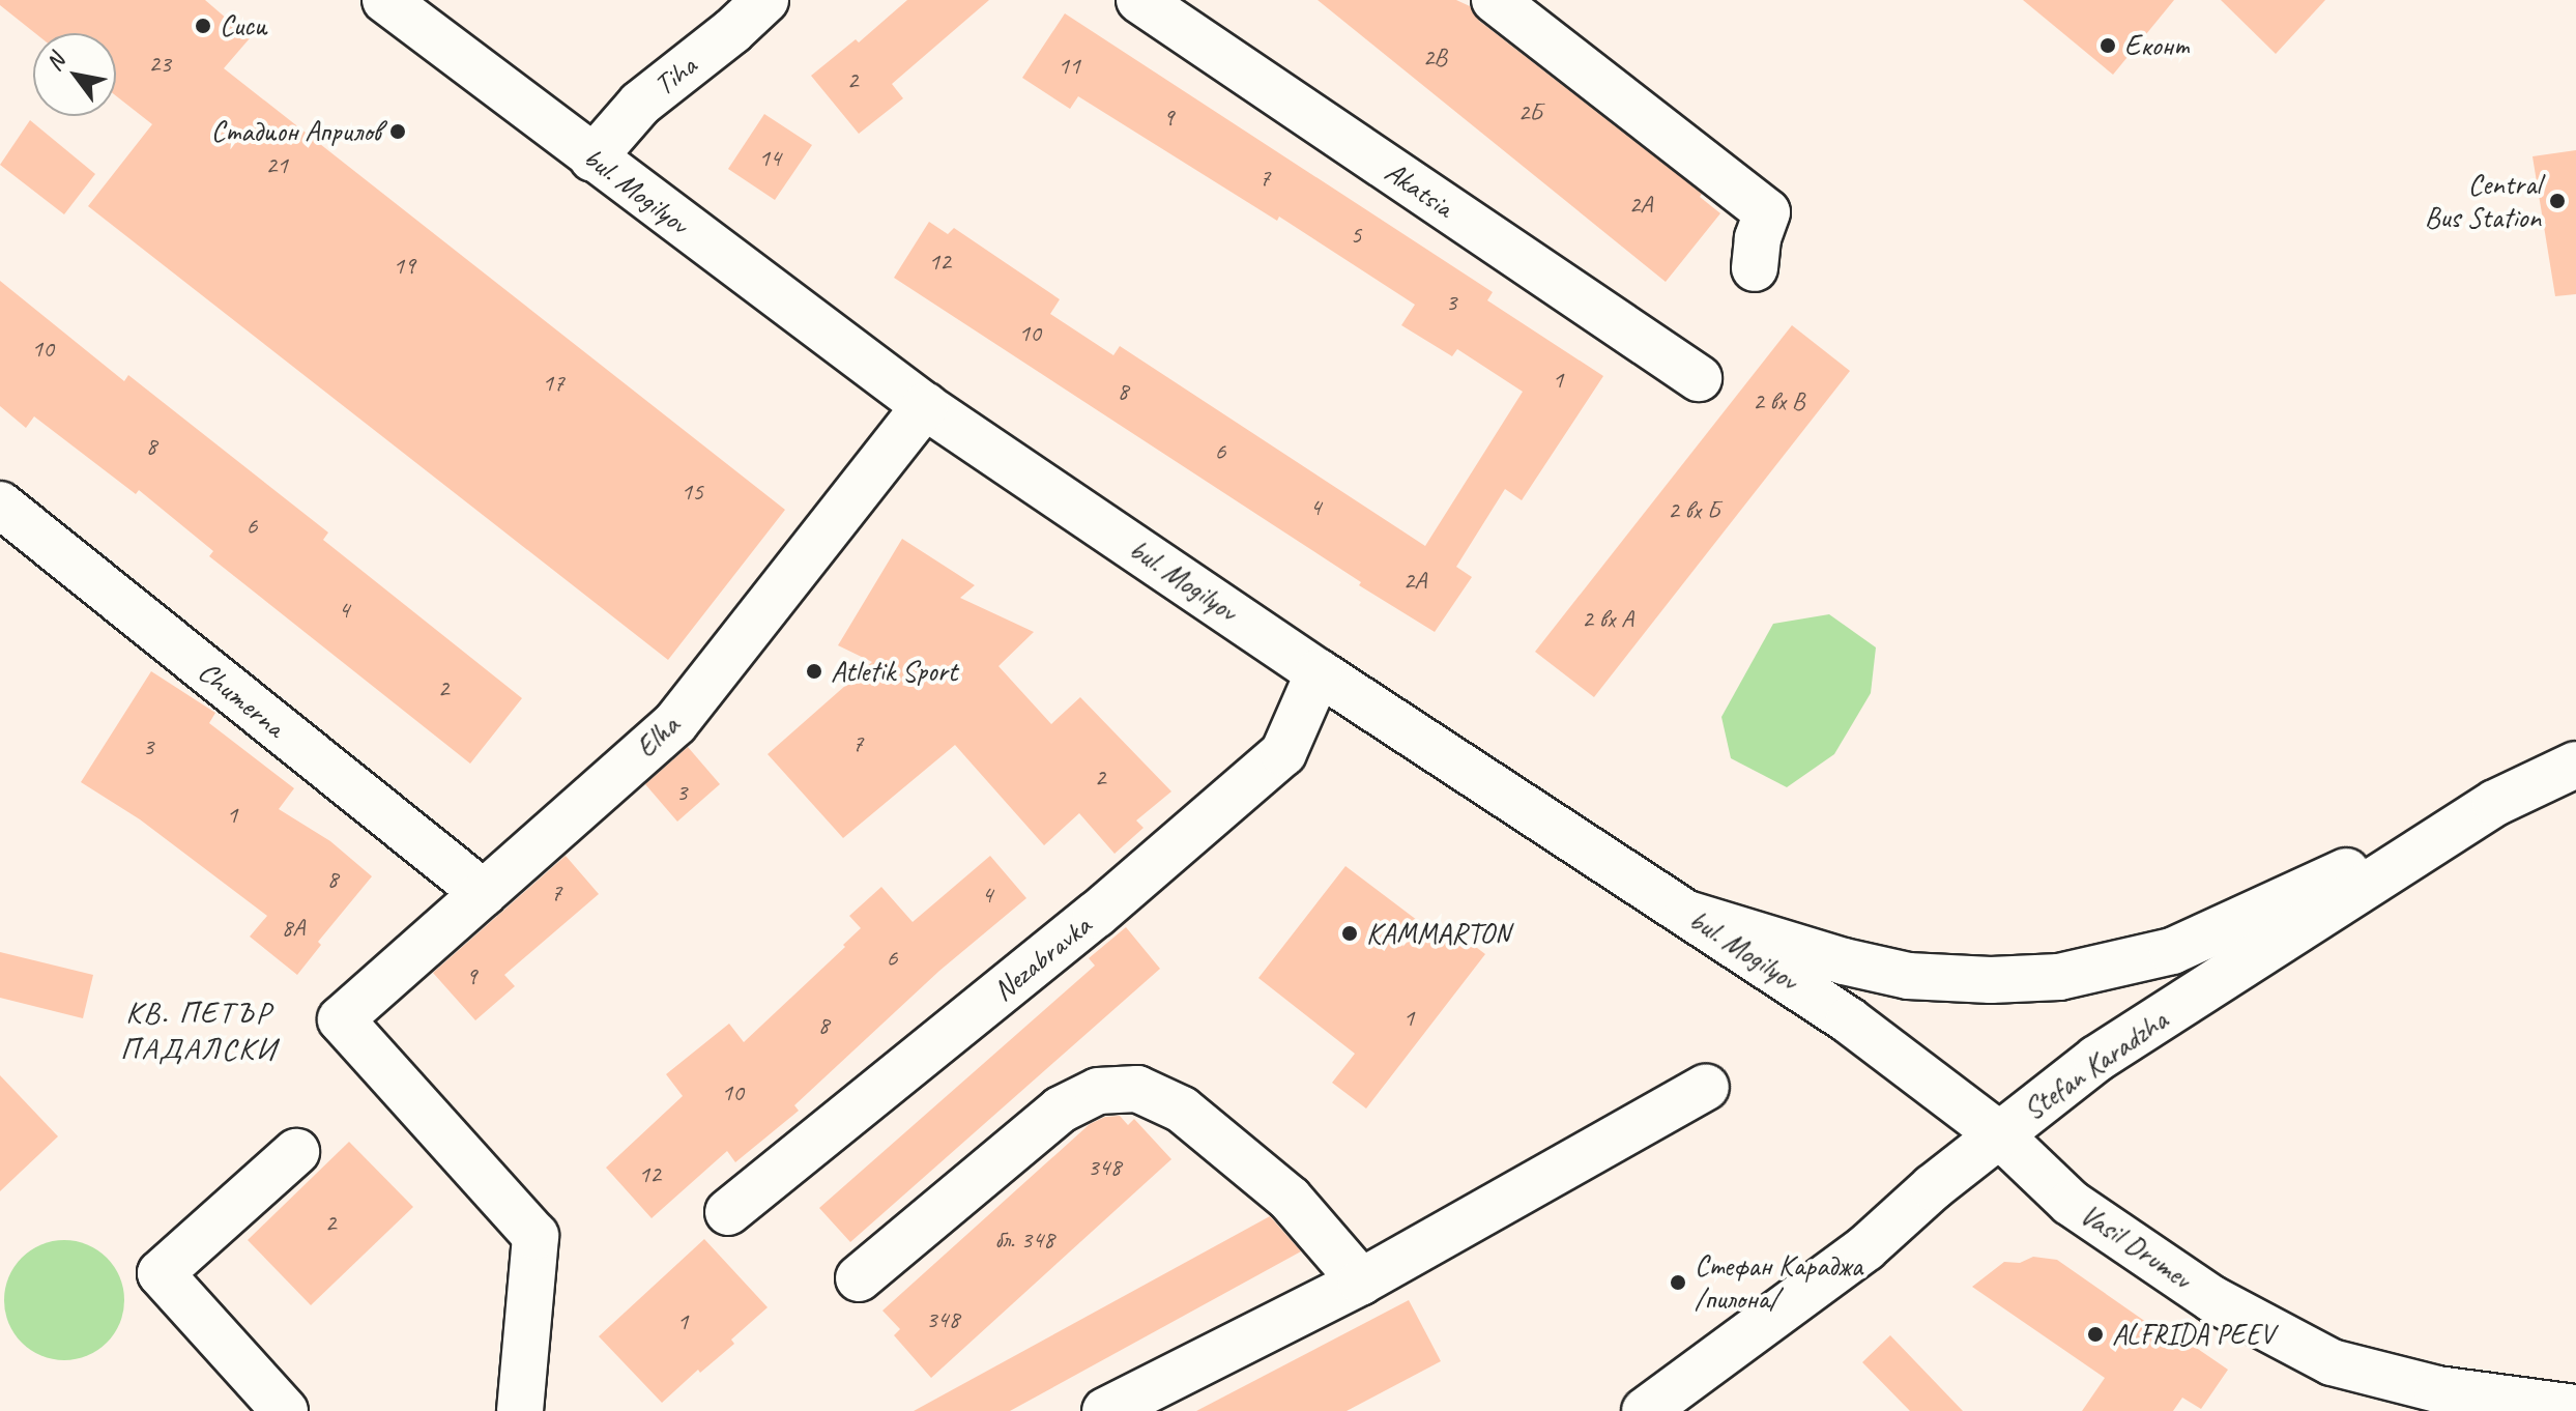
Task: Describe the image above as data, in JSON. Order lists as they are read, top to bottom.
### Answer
{
  "streets": {
    "street": [
      "Tiha",
      "Akatsia",
      "bul. Mogilyov",
      "Chumerna",
      "Elha",
      "Nezabravka",
      "Stefan Karadzha",
      "Vasil Drumev"
    ]
  },
  "crossings": [
    ["Tiha", "bul. Mogilyov"],
    ["bul. Mogilyov", "Elha"],
    ["bul. Mogilyov", "Nezabravka"],
    ["bul. Mogilyov", "Stefan Karadzha"],
    ["bul. Mogilyov", "Vasil Drumev"],
    ["Chumerna", "Elha"],
    ["Stefan Karadzha", "Vasil Drumev"]
  ],
  "districts": ["КВ. ПЕТЪР ПАДАЛСКИ"],
  "places": [
    "Сиси",
    "Еконт",
    "Стадион Априлов",
    "Central Bus Station",
    "Atletik Sport",
    "KAMMARTON",
    "Стефан Караджа /пилона/",
    "ALFRIDA PEEV"
  ],
  "house_numbers": [
    "2В",
    "23",
    "11",
    "2",
    "2Б",
    "9",
    "14",
    "21",
    "7",
    "2А",
    "5",
    "12",
    "19",
    "3",
    "10",
    "10",
    "1",
    "17",
    "8",
    "2 вх В",
    "8",
    "6",
    "15",
    "4",
    "2 вх Б",
    "6",
    "2А",
    "4",
    "2 вх А",
    "2",
    "7",
    "3",
    "2",
    "3",
    "1",
    "8",
    "7",
    "4",
    "8А",
    "6",
    "9",
    "1",
    "8",
    "10",
    "348",
    "12",
    "2",
    "бл. 348",
    "348",
    "1"
  ],
  "north": "top left"
}
